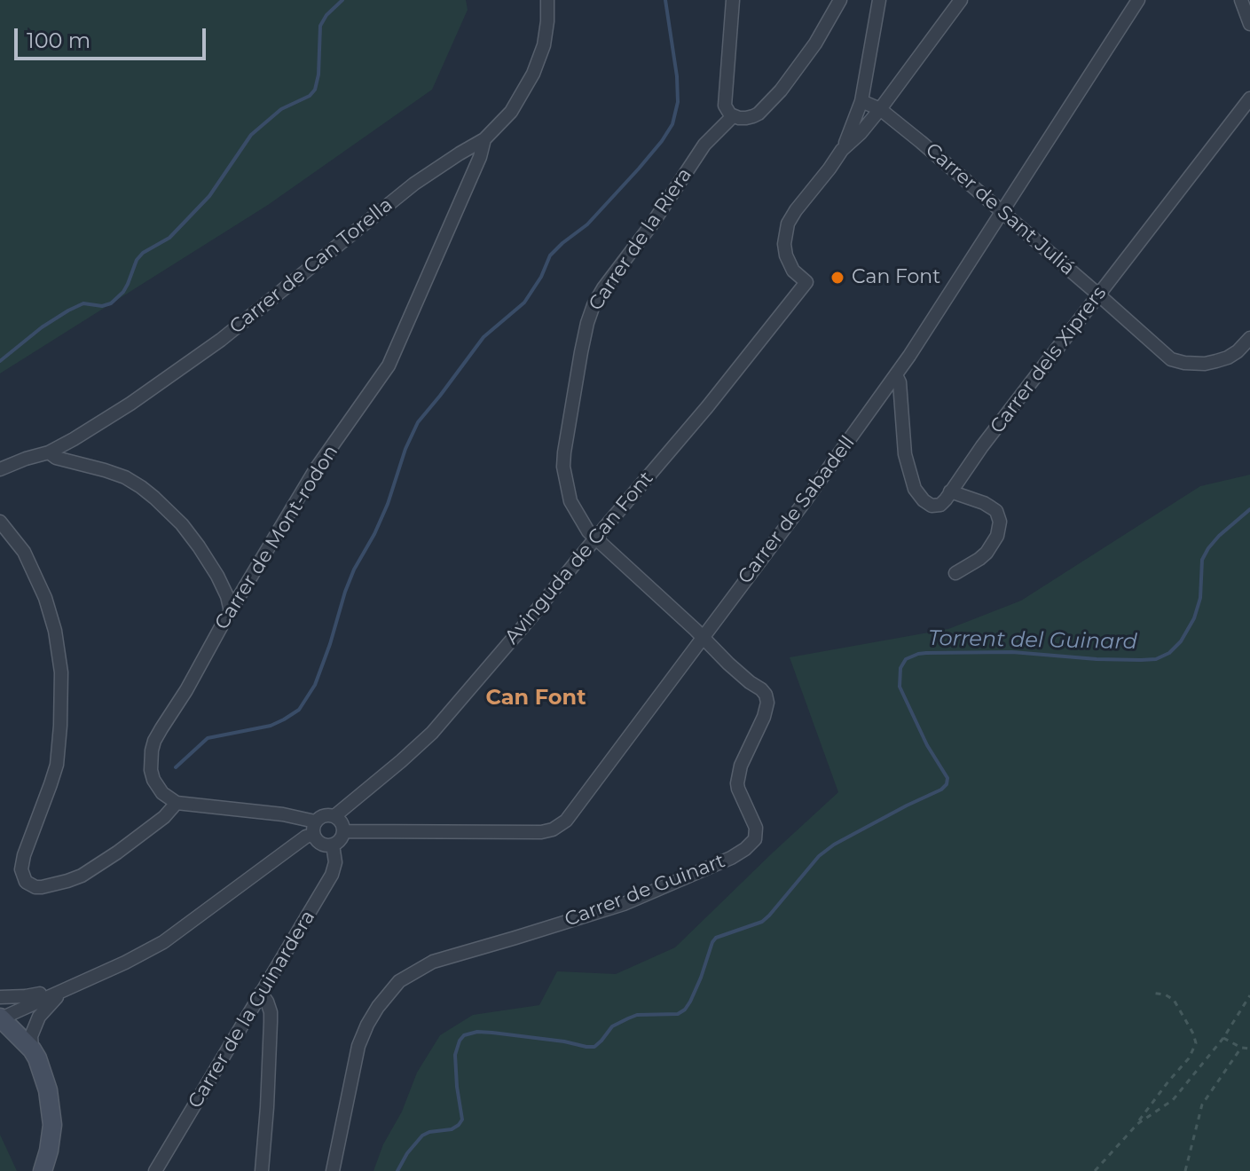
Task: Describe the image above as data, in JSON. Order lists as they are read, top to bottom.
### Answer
{
  "streets": {
    "street": [
      "Carrer de Sant Juliá",
      "Carrer de la Riera",
      "Carrer de Can Torella",
      "Carrer dels Xiprers",
      "Carrer de Sabadell",
      "Carrer de Mont-rodon",
      "Avinguda de Can Font",
      "Carrer de Guinart",
      "Carrer de la Guinardera"
    ]
  },
  "crossings": [
    ["Carrer de Sant Juliá", "Carrer dels Xiprers"],
    ["Carrer de Sant Juliá", "Carrer de Sabadell"],
    ["Carrer de la Riera", "Avinguda de Can Font"],
    ["Carrer de la Riera", "Carrer de Guinart"],
    ["Carrer de Can Torella", "Carrer de Mont-rodon"],
    ["Carrer de Sabadell", "Avinguda de Can Font"],
    ["Carrer de Sabadell", "Carrer de Guinart"],
    ["Carrer de Sabadell", "Carrer de la Guinardera"],
    ["Avinguda de Can Font", "Carrer de Guinart"],
    ["Avinguda de Can Font", "Carrer de la Guinardera"]
  ],
  "districts": ["Can Font"],
  "water": ["Torrent del Guinard"],
  "places": ["Can Font"],
  "scale_bar": "100 m"
}
